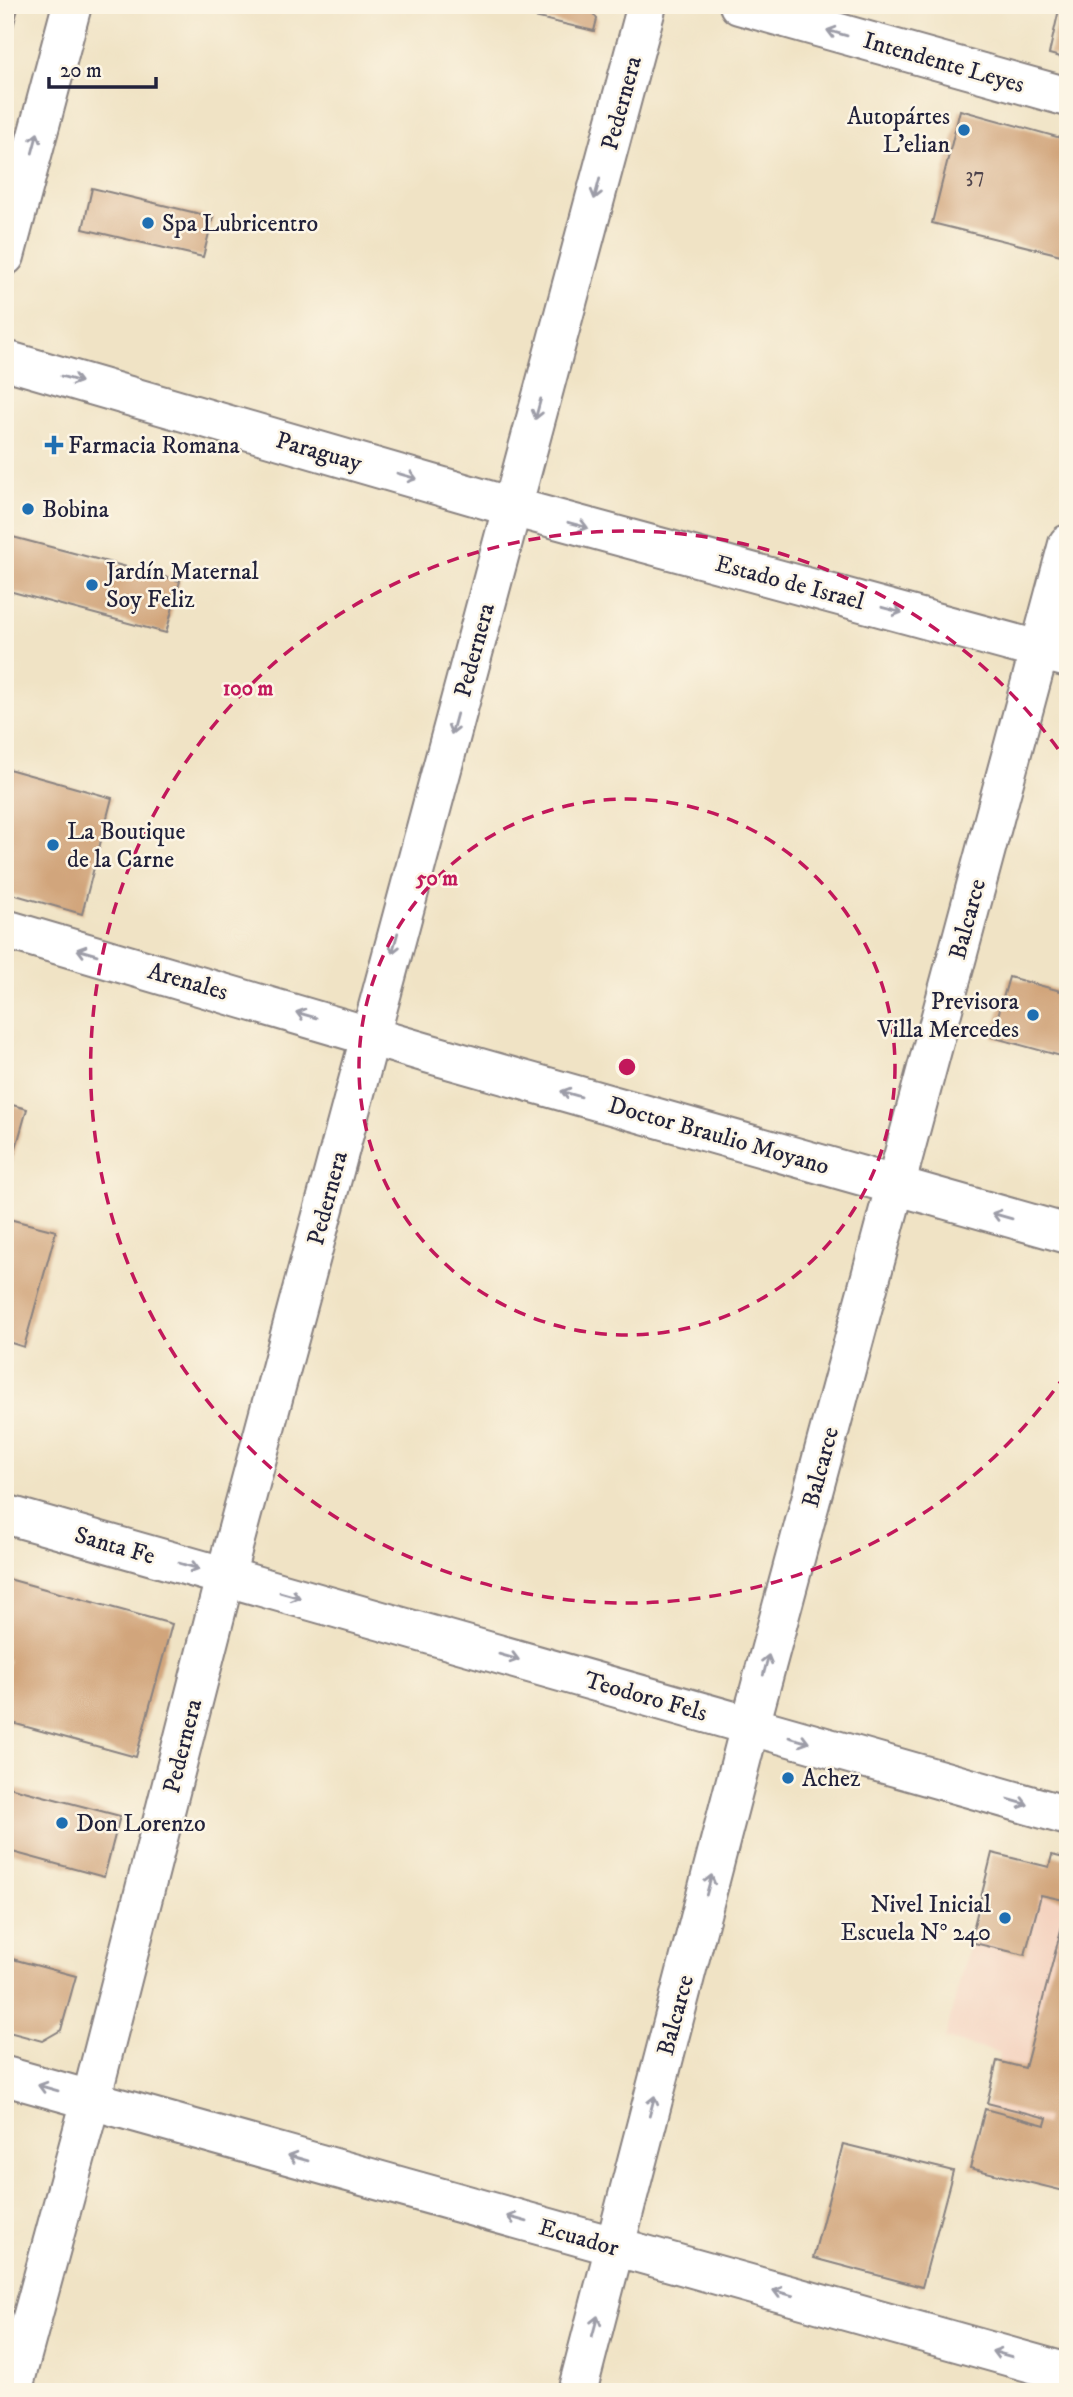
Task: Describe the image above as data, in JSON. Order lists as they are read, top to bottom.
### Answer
{
  "streets": {
    "street": [
      "Intendente Leyes",
      "Pedernera",
      "Paraguay",
      "Estado de Israel",
      "Balcarce",
      "Arenales",
      "Doctor Braulio Moyano",
      "Santa Fe",
      "Teodoro Fels",
      "Ecuador"
    ]
  },
  "crossings": [
    ["Pedernera", "Paraguay"],
    ["Pedernera", "Estado de Israel"],
    ["Pedernera", "Arenales"],
    ["Pedernera", "Doctor Braulio Moyano"],
    ["Pedernera", "Santa Fe"],
    ["Pedernera", "Teodoro Fels"],
    ["Pedernera", "Ecuador"],
    ["Paraguay", "Estado de Israel"],
    ["Estado de Israel", "Balcarce"],
    ["Balcarce", "Doctor Braulio Moyano"],
    ["Balcarce", "Teodoro Fels"],
    ["Balcarce", "Ecuador"],
    ["Arenales", "Doctor Braulio Moyano"],
    ["Santa Fe", "Teodoro Fels"]
  ],
  "one_way": [
    "Intendente Leyes",
    "Pedernera",
    "Paraguay",
    "Estado de Israel",
    "Balcarce",
    "Arenales",
    "Doctor Braulio Moyano",
    "Santa Fe",
    "Teodoro Fels",
    "Ecuador"
  ],
  "places": {
    "other": [
      "Autopártes L'elian",
      "Spa Lubricentro",
      "Bobina",
      "Jardín Maternal Soy Feliz",
      "La Boutique de la Carne",
      "Previsora Villa Mercedes",
      "Achez",
      "Don Lorenzo",
      "Nivel Inicial Escuela N° 240"
    ],
    "health": ["Farmacia Romana"]
  },
  "house_numbers": ["37"],
  "scale_bar": "20 m",
  "rings": ["100 m", "50 m"]
}
